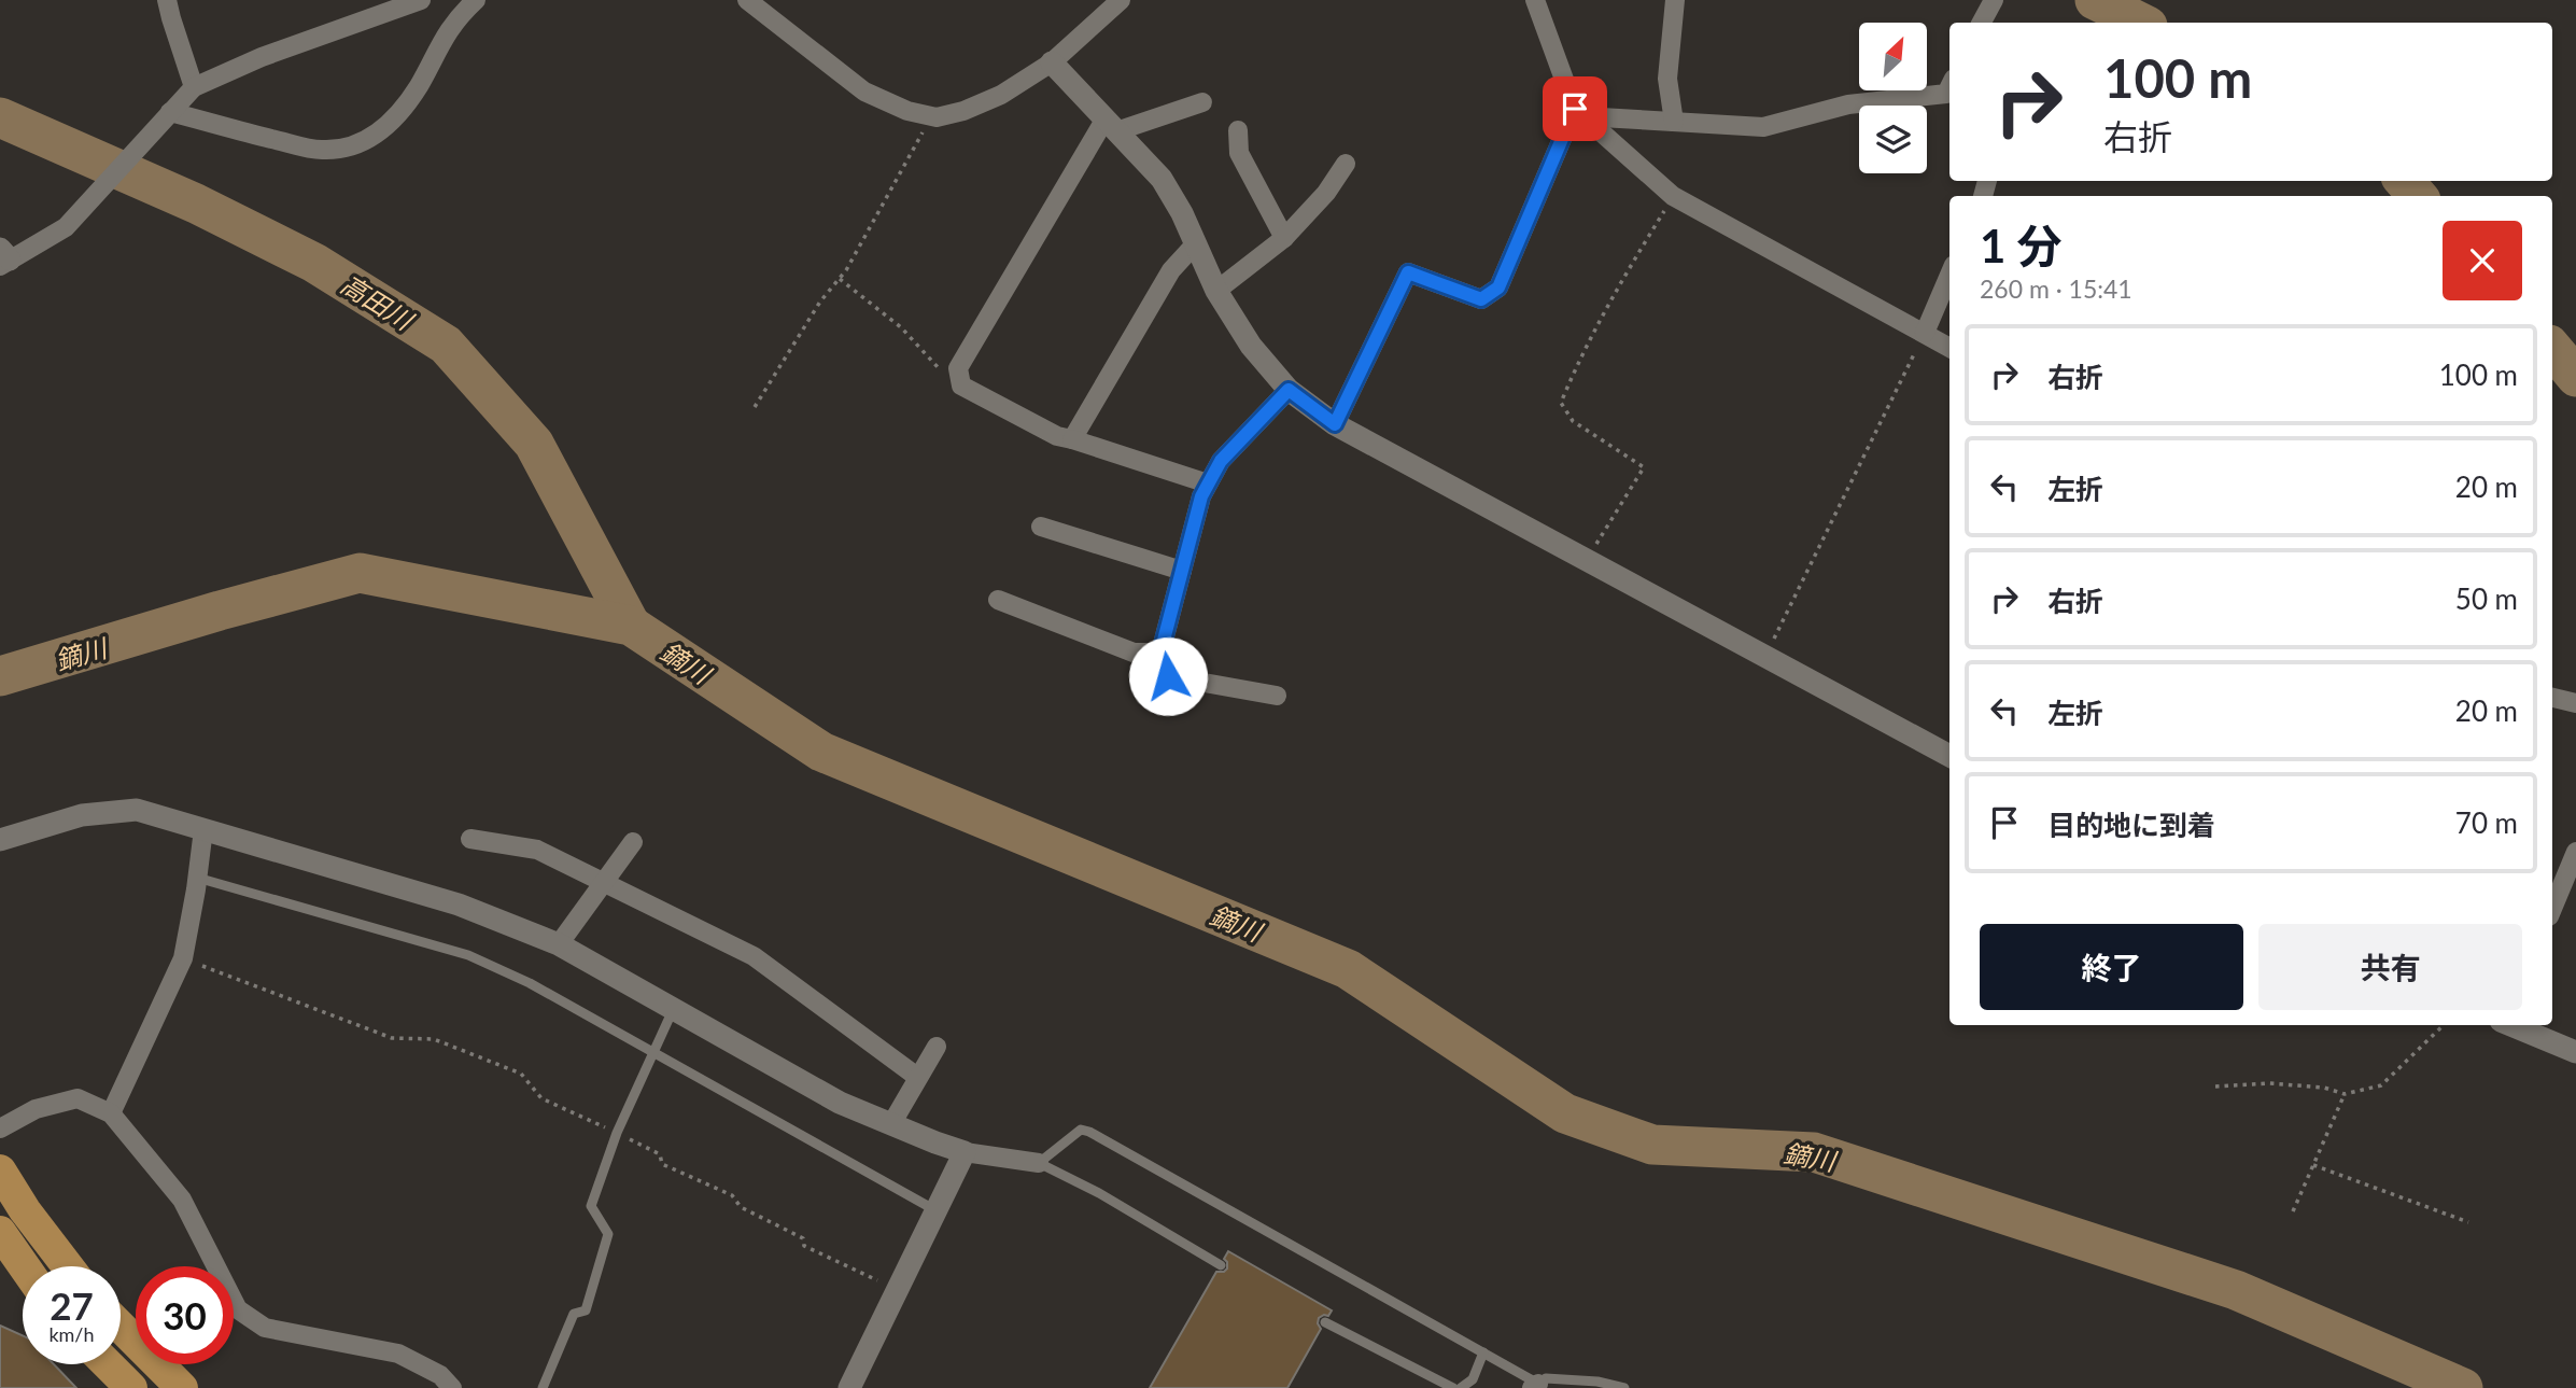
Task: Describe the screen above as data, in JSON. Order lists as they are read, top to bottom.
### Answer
{
  "water": ["高田川", "鏑川"],
  "north": "top right",
  "page": {
    "turn": ["100 m", "右折"],
    "heading": ["1 分", "260 m · 15:41"],
    "list": [
      {
        "name": "右折",
        "value": "100 m"
      },
      {
        "name": "左折",
        "value": "20 m"
      },
      {
        "name": "右折",
        "value": "50 m"
      },
      {
        "name": "左折",
        "value": "20 m"
      },
      {
        "name": "目的地に到着",
        "value": "70 m"
      }
    ],
    "buttons": ["終了", "共有"],
    "speed": "27 km/h",
    "limit": "30"
  }
}
